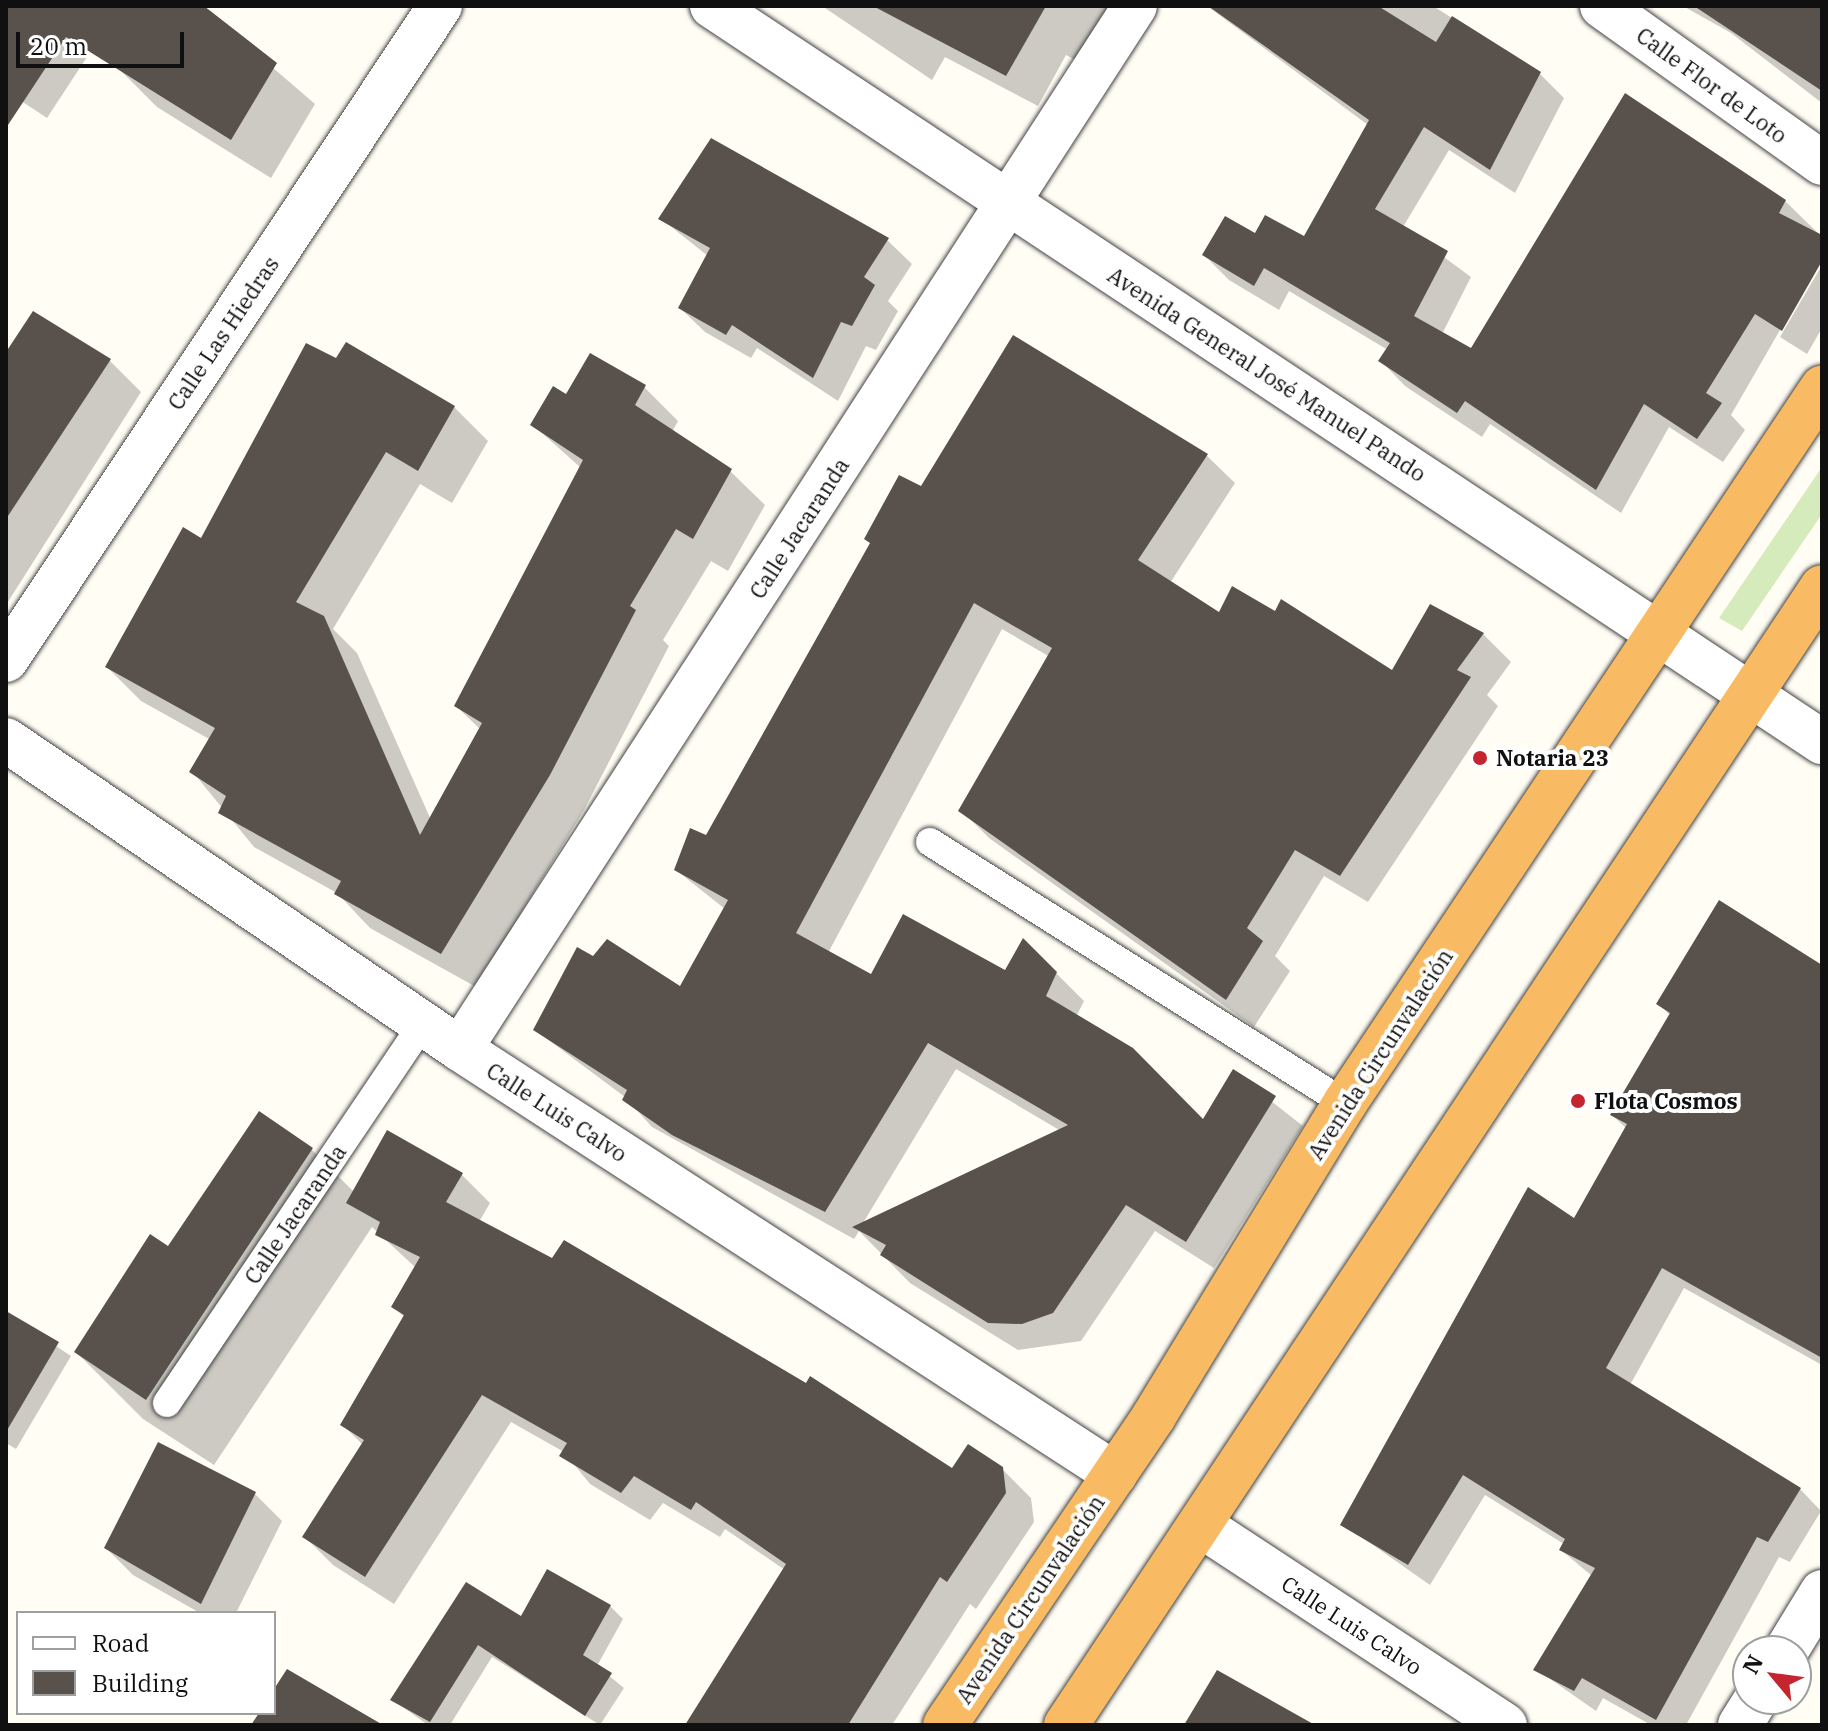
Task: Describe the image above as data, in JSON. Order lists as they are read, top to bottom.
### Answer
{
  "streets": {
    "highway": ["Avenida Circunvalación"],
    "street": [
      "Calle Flor de Loto",
      "Calle Las Hiedras",
      "Avenida General José Manuel Pando",
      "Calle Jacaranda",
      "Calle Luis Calvo"
    ]
  },
  "crossings": [
    ["Avenida General José Manuel Pando", "Calle Jacaranda"],
    ["Avenida General José Manuel Pando", "Avenida Circunvalación"],
    ["Calle Jacaranda", "Calle Luis Calvo"],
    ["Avenida Circunvalación", "Calle Luis Calvo"]
  ],
  "places": ["Notaria 23", "Flota Cosmos"],
  "legend": ["Road", "Building"],
  "scale_bar": "20 m",
  "north": "top left"
}
